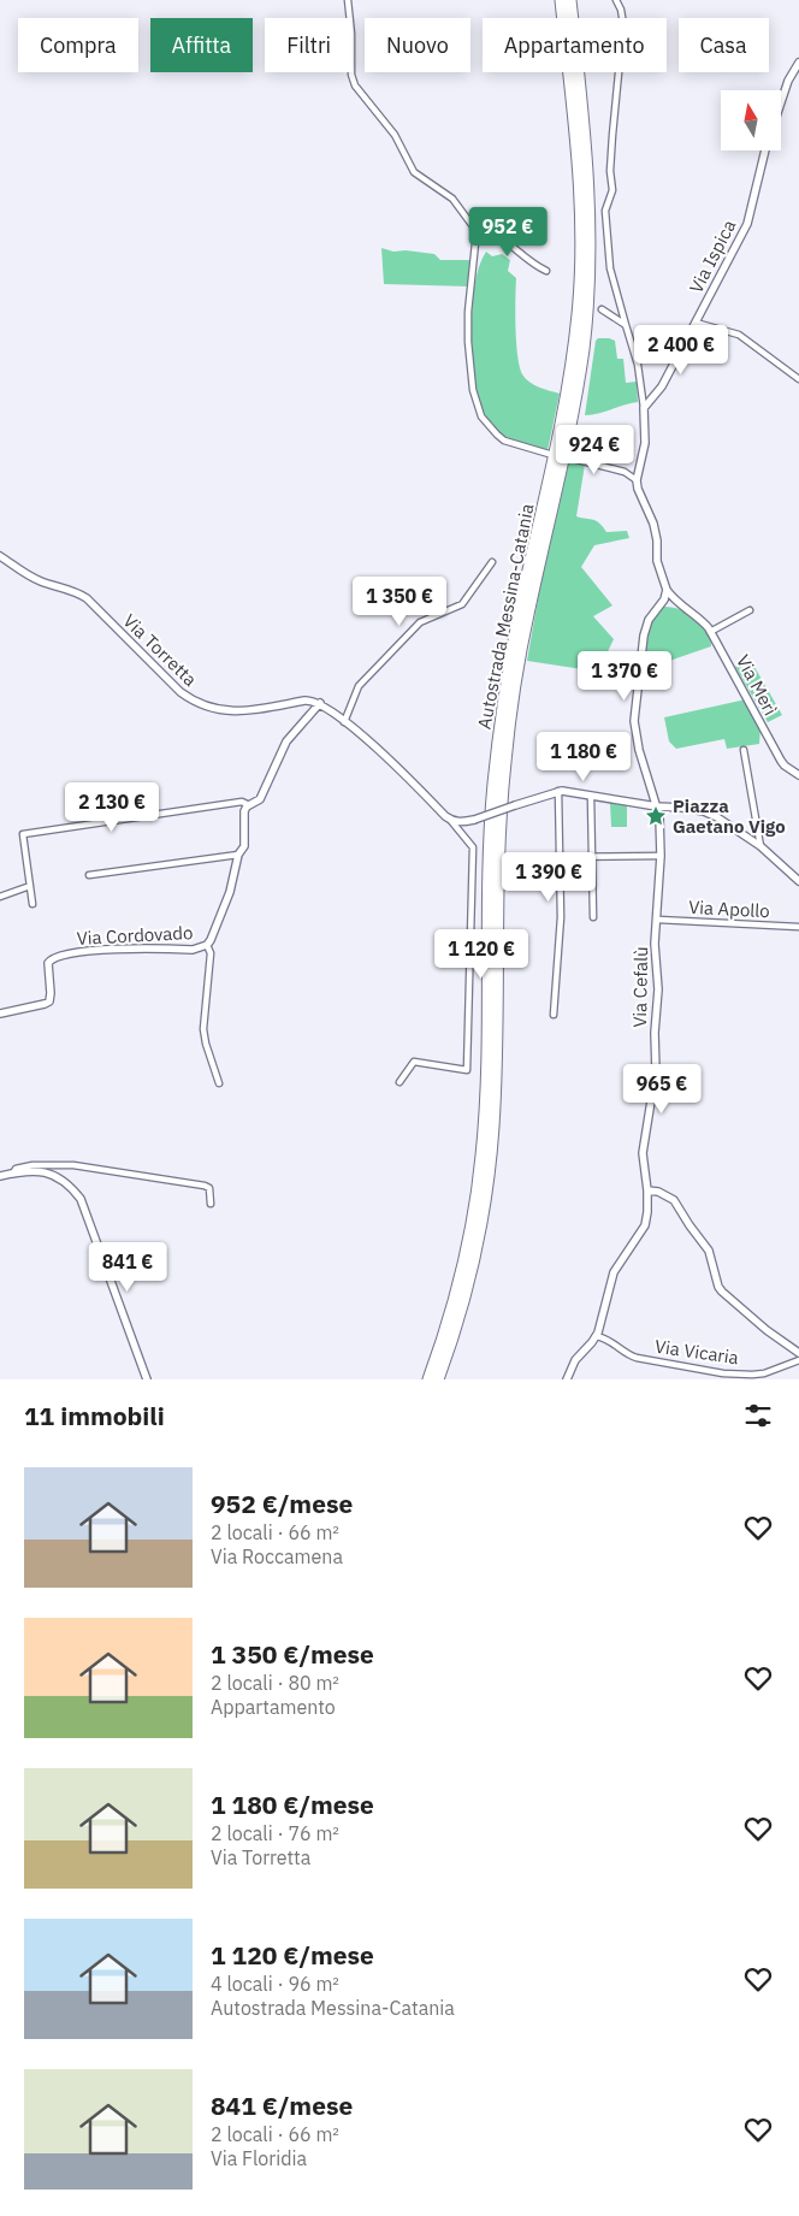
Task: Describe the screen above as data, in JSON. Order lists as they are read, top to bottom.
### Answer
{
  "streets": {
    "highway": ["Autostrada Messina-Catania"],
    "street": [
      "Via Ispica",
      "Via Torretta",
      "Via Merì",
      "Via Apollo",
      "Via Cordovado",
      "Via Cefalù",
      "Via Vicaria"
    ]
  },
  "crossings": [
    ["Via Torretta", "Via Cordovado"],
    ["Via Apollo", "Via Cefalù"],
    ["Via Cefalù", "Via Vicaria"]
  ],
  "places": {
    "place": ["Piazza Gaetano Vigo"]
  },
  "north": "top",
  "page": {
    "chip": [
      "Compra",
      "Affitta",
      "Filtri",
      "Nuovo",
      "Appartamento",
      "Casa"
    ],
    "price": [
      "952 €",
      "2 400 €",
      "924 €",
      "1 350 €",
      "1 370 €",
      "1 180 €",
      "2 130 €",
      "1 390 €",
      "1 120 €",
      "965 €",
      "841 €"
    ],
    "heading": "11 immobili",
    "list": [
      {
        "name": "952 €/mese",
        "note": "2 locali · 66 m² · Via Roccamena"
      },
      {
        "name": "1 350 €/mese",
        "note": "2 locali · 80 m² · Appartamento"
      },
      {
        "name": "1 180 €/mese",
        "note": "2 locali · 76 m² · Via Torretta"
      },
      {
        "name": "1 120 €/mese",
        "note": "4 locali · 96 m² · Autostrada Messina-Catania"
      },
      {
        "name": "841 €/mese",
        "note": "2 locali · 66 m² · Via Floridia"
      }
    ]
  }
}
